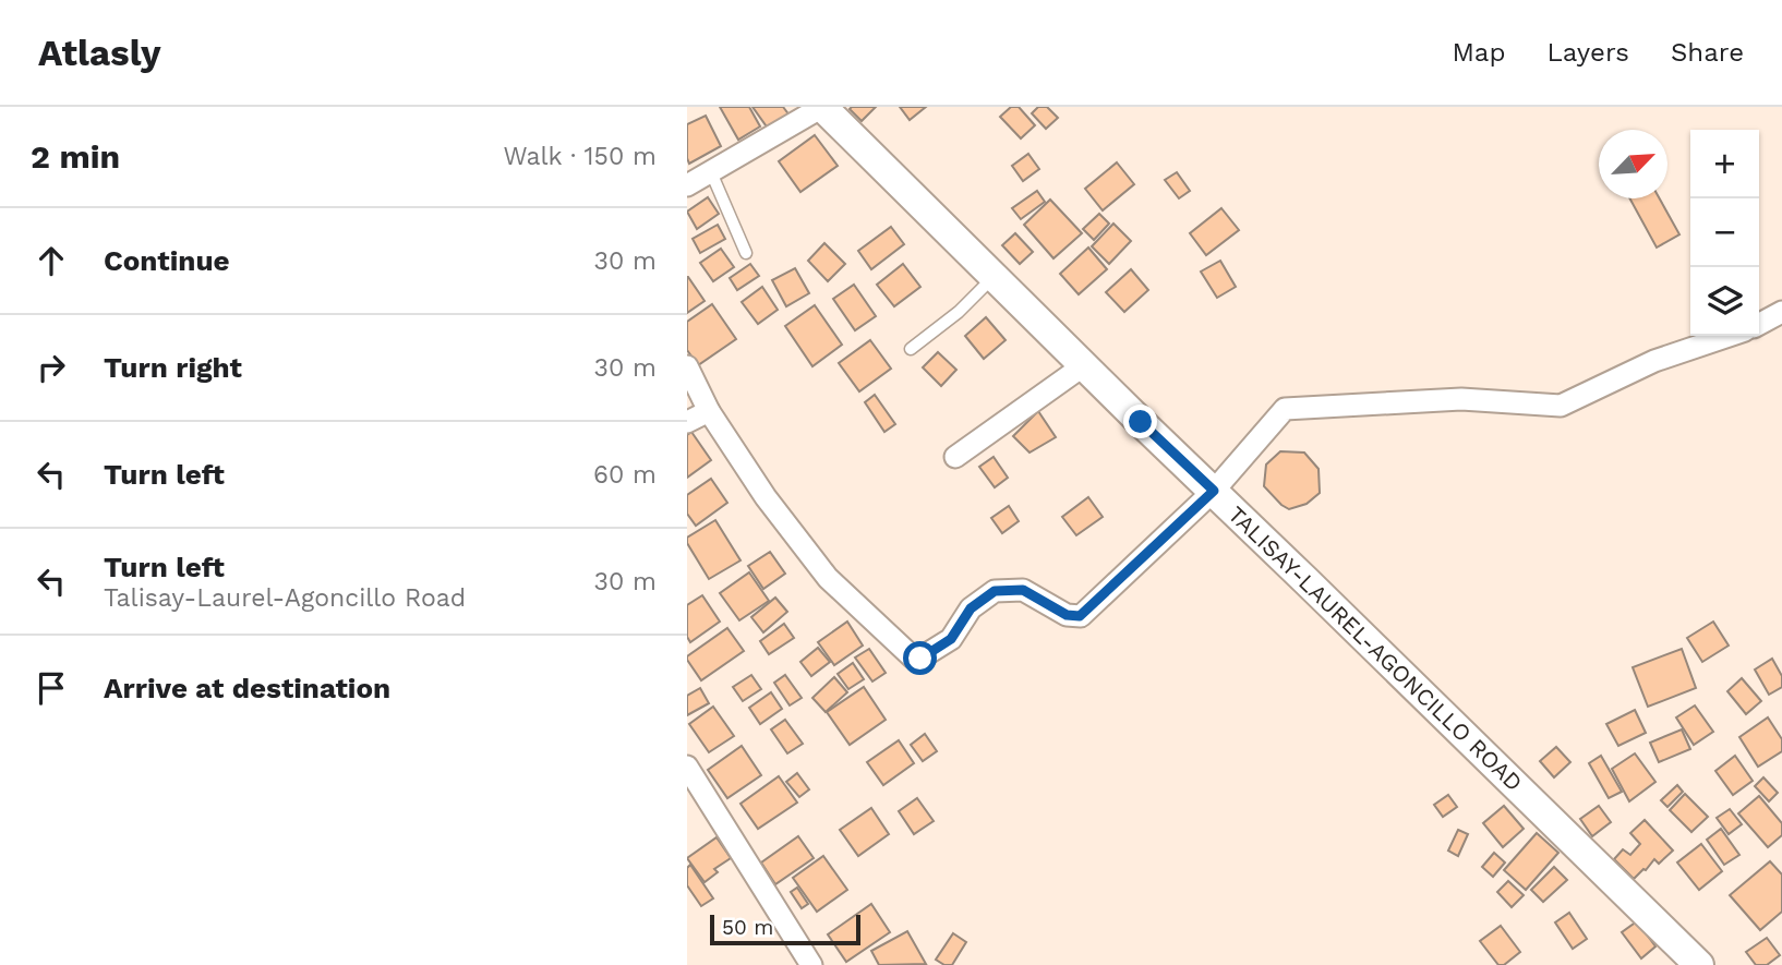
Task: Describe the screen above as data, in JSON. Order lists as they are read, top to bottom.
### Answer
{
  "streets": {
    "main road": ["TALISAY-LAUREL-AGONCILLO ROAD"]
  },
  "scale_bar": "50 m",
  "north": "top right",
  "page": {
    "header": "Atlasly",
    "nav": ["Map", "Layers", "Share"],
    "heading": ["2 min", "Walk · 150 m"],
    "map_buttons": ["+", "−"],
    "list": [
      ["Continue", "30 m"],
      ["Turn right", "30 m"],
      ["Turn left", "60 m"],
      ["Turn left", "Talisay-Laurel-Agoncillo Road", "30 m"],
      "Arrive at destination"
    ],
    "scale": "50 m"
  }
}
